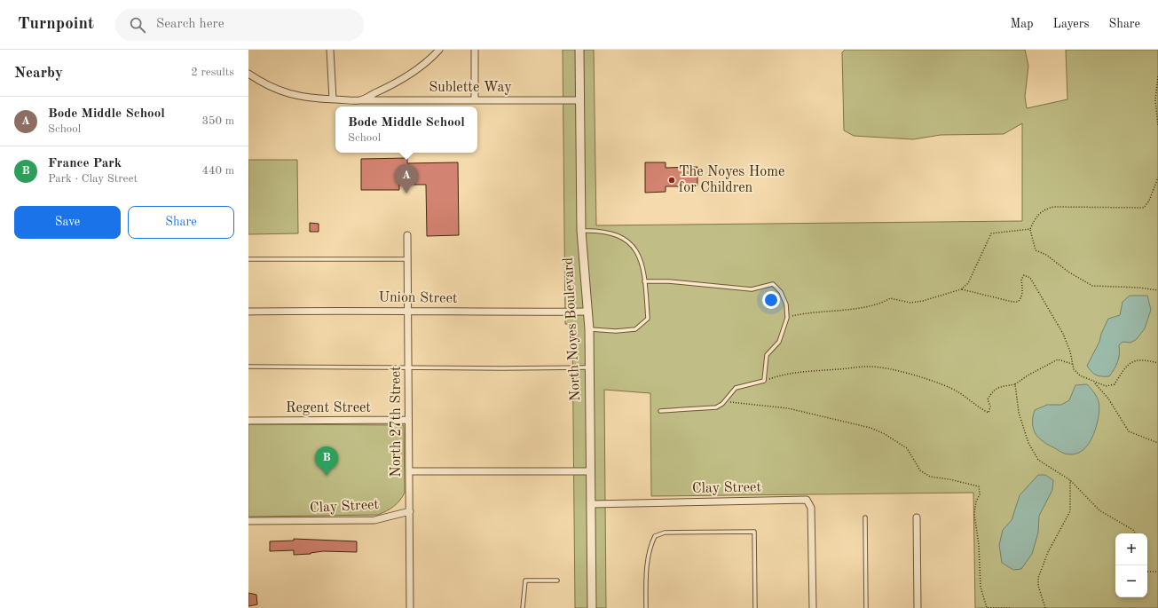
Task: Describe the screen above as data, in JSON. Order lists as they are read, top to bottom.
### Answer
{
  "streets": {
    "street": [
      "Sublette Way",
      "Union Street",
      "North Noyes Boulevard",
      "Regent Street",
      "North 27th Street",
      "Clay Street"
    ]
  },
  "crossings": [
    ["Sublette Way", "North Noyes Boulevard"],
    ["Union Street", "North Noyes Boulevard"],
    ["Union Street", "North 27th Street"],
    ["North Noyes Boulevard", "Clay Street"],
    ["Regent Street", "North 27th Street"],
    ["North 27th Street", "Clay Street"]
  ],
  "places": ["The Noyes Home for Children"],
  "page": {
    "header": "Turnpoint",
    "search": "Search here",
    "nav": ["Map", "Layers", "Share"],
    "heading": ["Nearby", "2 results"],
    "list": [
      {
        "mark": "A",
        "name": "Bode Middle School",
        "note": "School",
        "value": "350 m"
      },
      {
        "mark": "B",
        "name": "France Park",
        "note": "Park · Clay Street",
        "value": "440 m"
      }
    ],
    "popup": ["Bode Middle School", "School"],
    "pins": ["A", "B"],
    "buttons": ["Save", "Share"],
    "map_buttons": ["+", "−"]
  }
}
